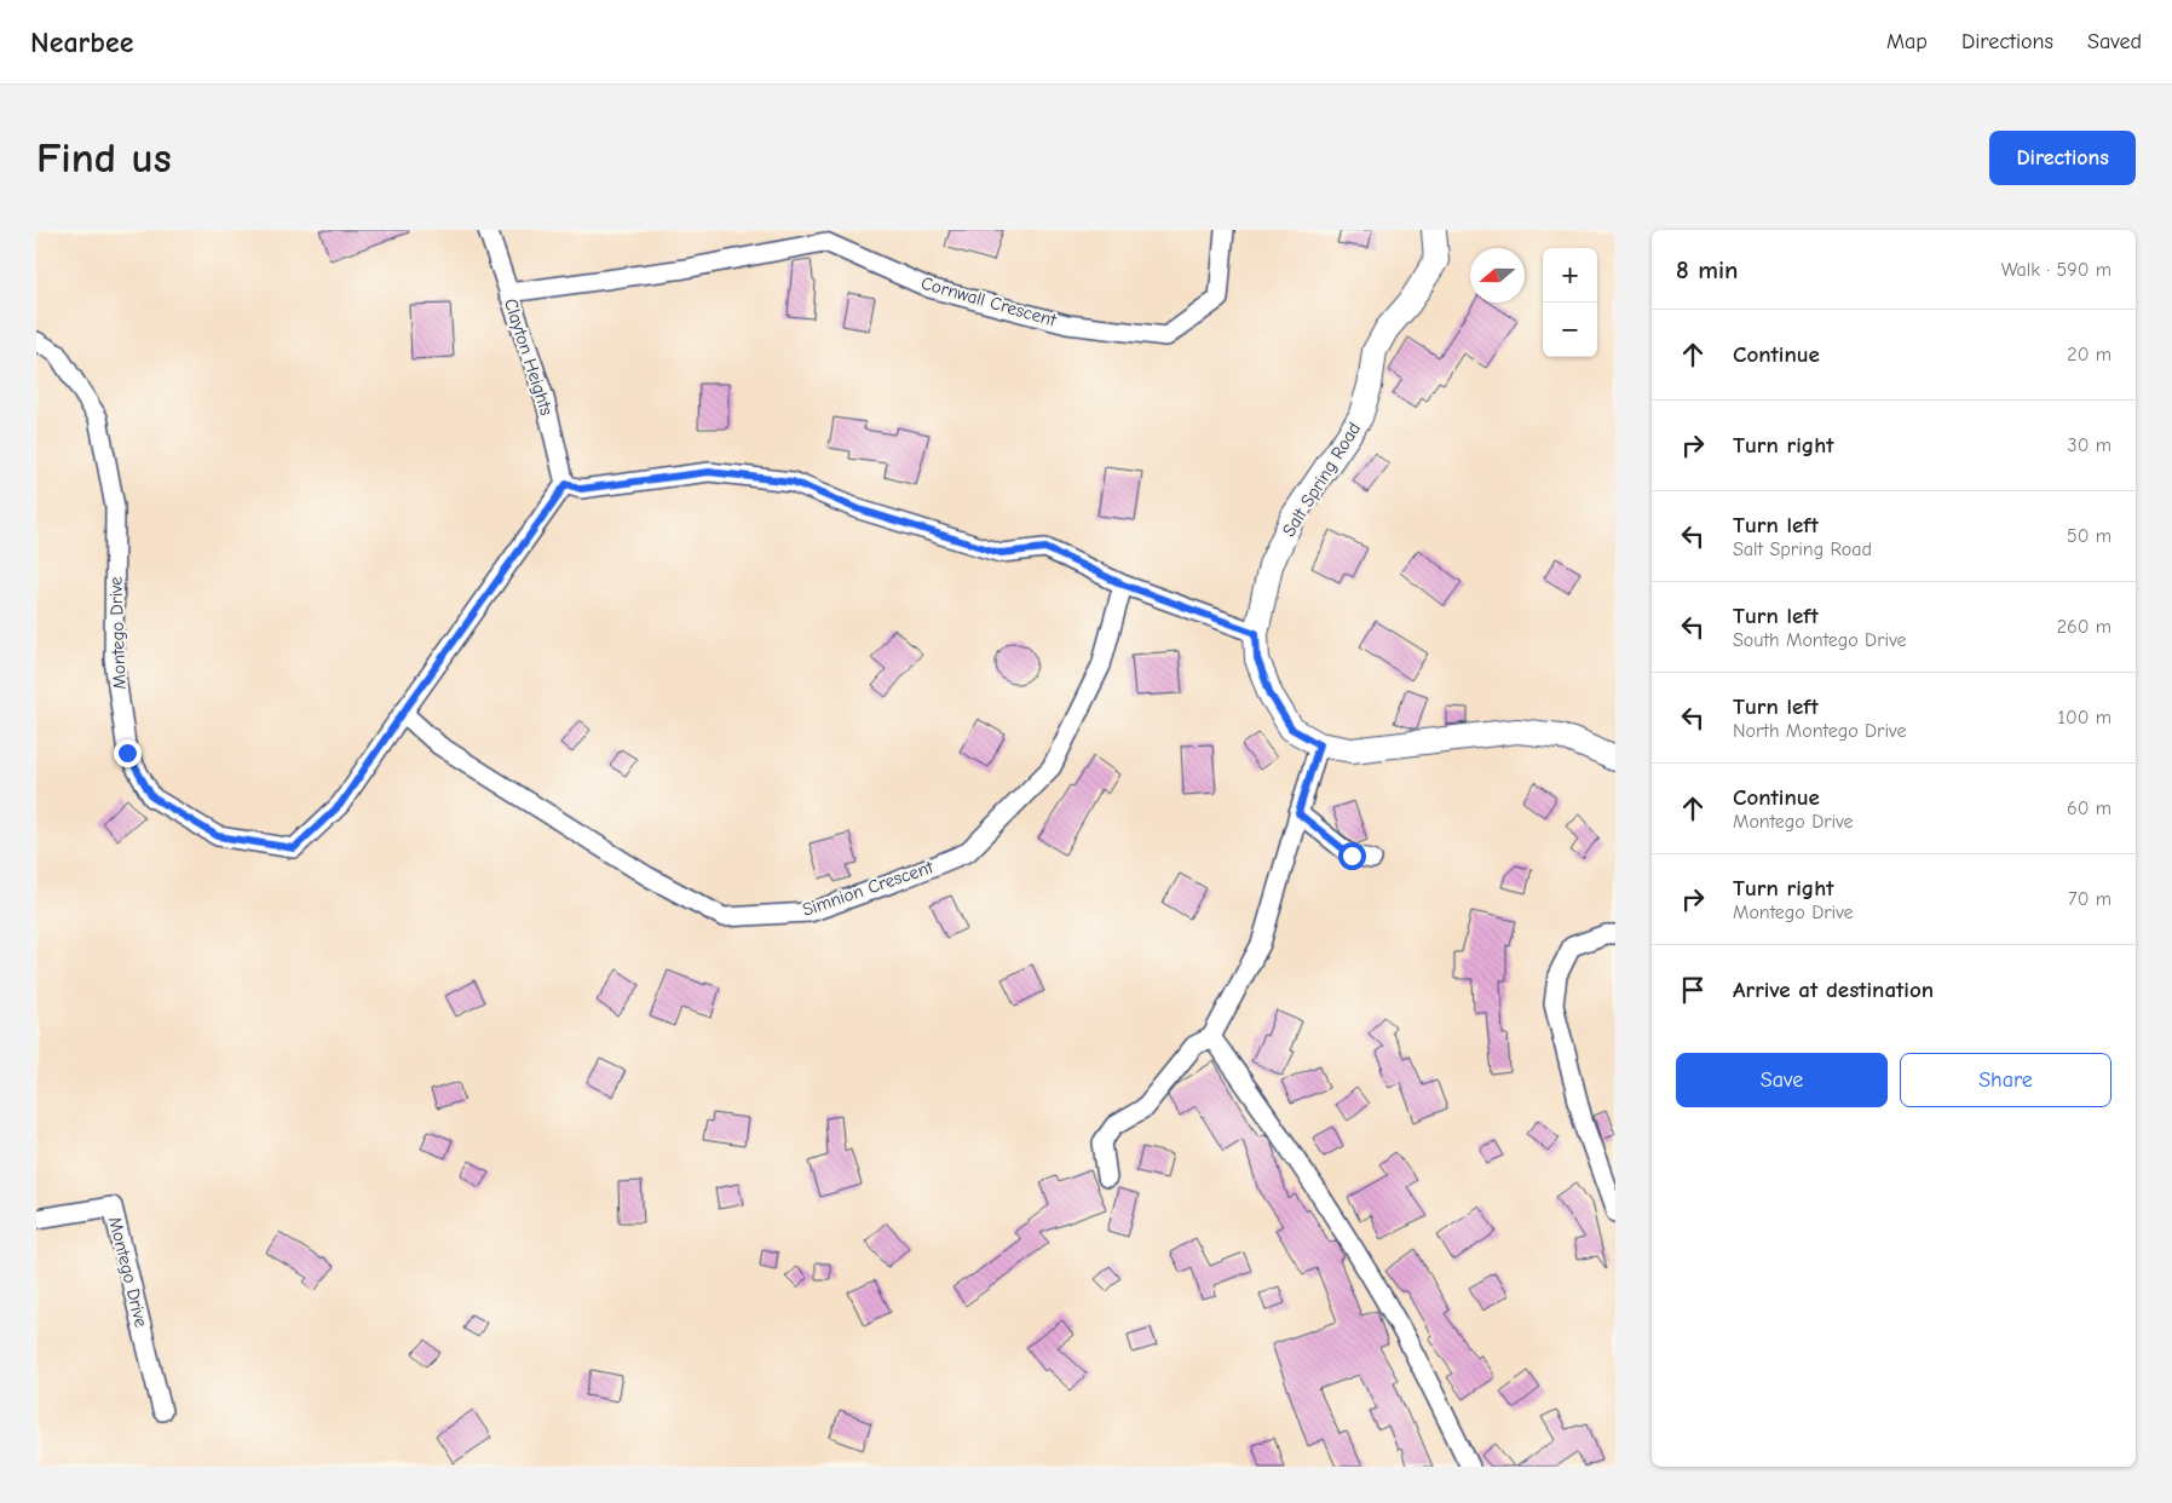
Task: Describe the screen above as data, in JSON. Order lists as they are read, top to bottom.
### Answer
{
  "streets": {
    "street": [
      "Cornwall Crescent",
      "Clayton Heights",
      "Salt Spring Road",
      "Montego Drive",
      "Simnion Crescent"
    ]
  },
  "crossings": [
    ["Cornwall Crescent", "Clayton Heights"],
    ["Montego Drive", "Simnion Crescent"]
  ],
  "north": "left",
  "page": {
    "header": "Nearbee",
    "nav": ["Map", "Directions", "Saved"],
    "buttons": [
      "Directions",
      ["Save", "Share"]
    ],
    "title": "Find us",
    "heading": ["8 min", "Walk · 590 m"],
    "map_buttons": ["+", "−"],
    "list": [
      ["Continue", "20 m"],
      ["Turn right", "30 m"],
      ["Turn left", "Salt Spring Road", "50 m"],
      ["Turn left", "South Montego Drive", "260 m"],
      ["Turn left", "North Montego Drive", "100 m"],
      ["Continue", "Montego Drive", "60 m"],
      ["Turn right", "Montego Drive", "70 m"],
      "Arrive at destination"
    ]
  }
}
